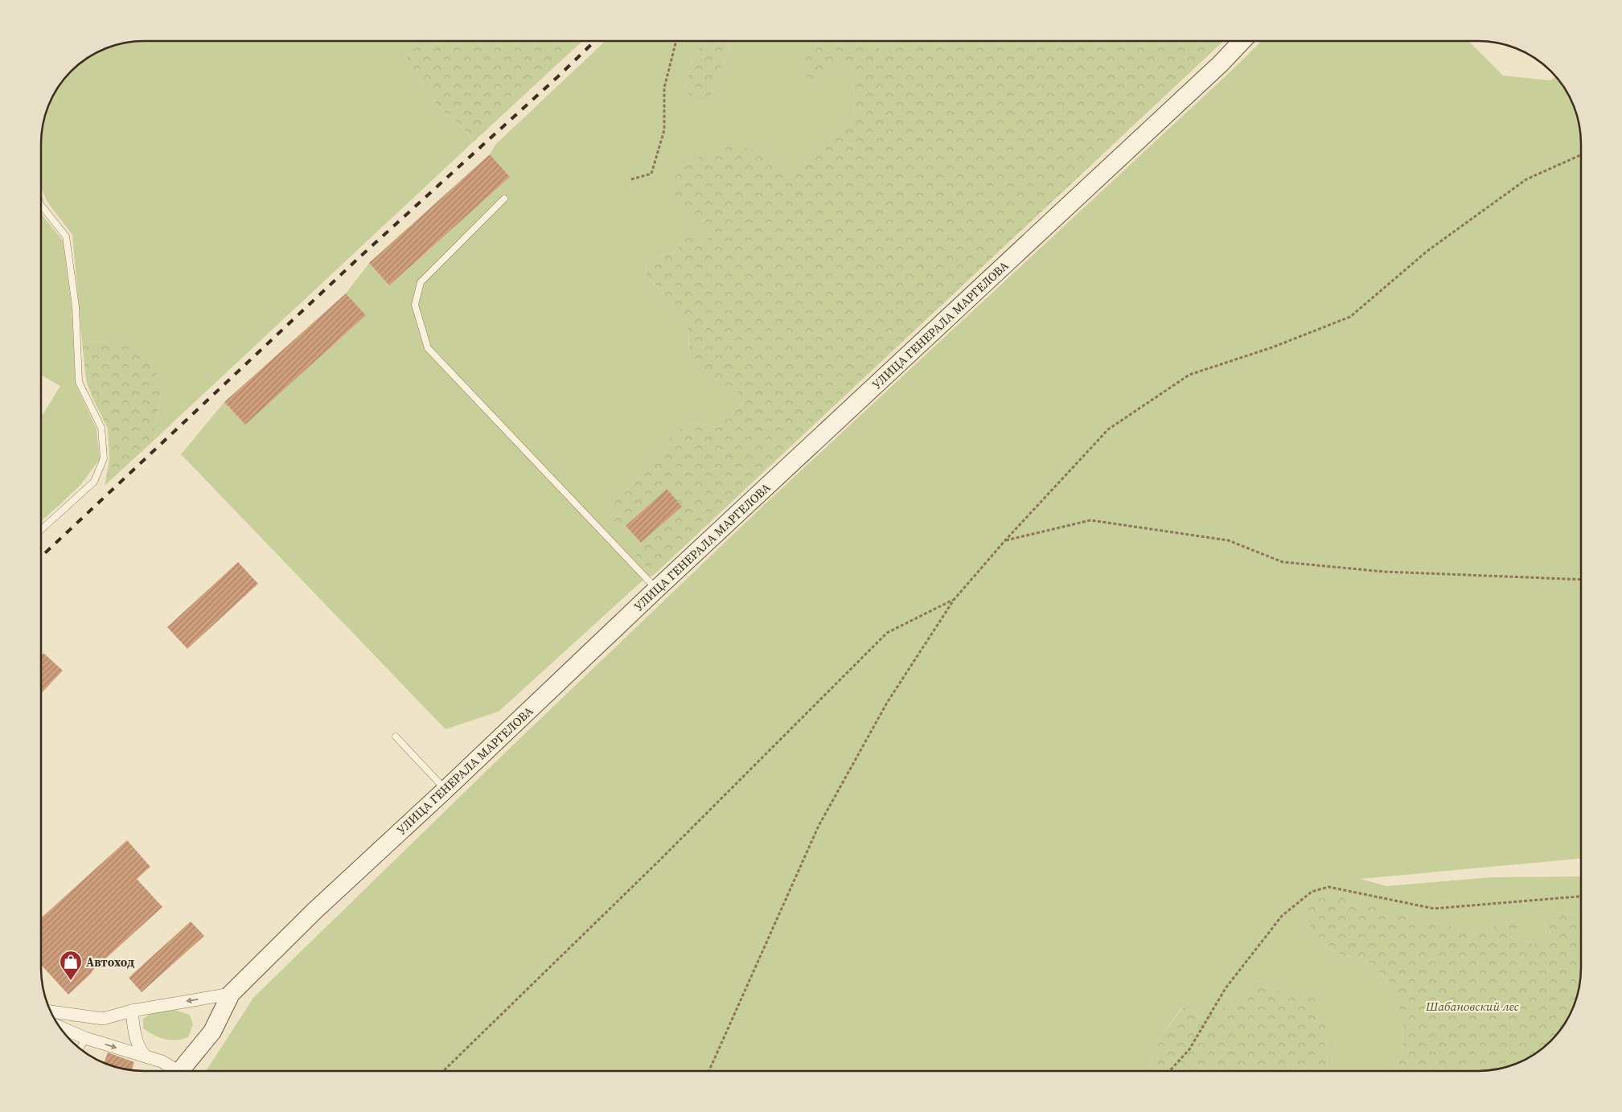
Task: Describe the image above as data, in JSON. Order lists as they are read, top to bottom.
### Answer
{
  "streets": {
    "main road": ["УЛИЦА ГЕНЕРАЛА МАРГЕЛОВА"]
  },
  "parks": ["Шабановский лес"],
  "places": {
    "shop": ["Автоход"]
  }
}
